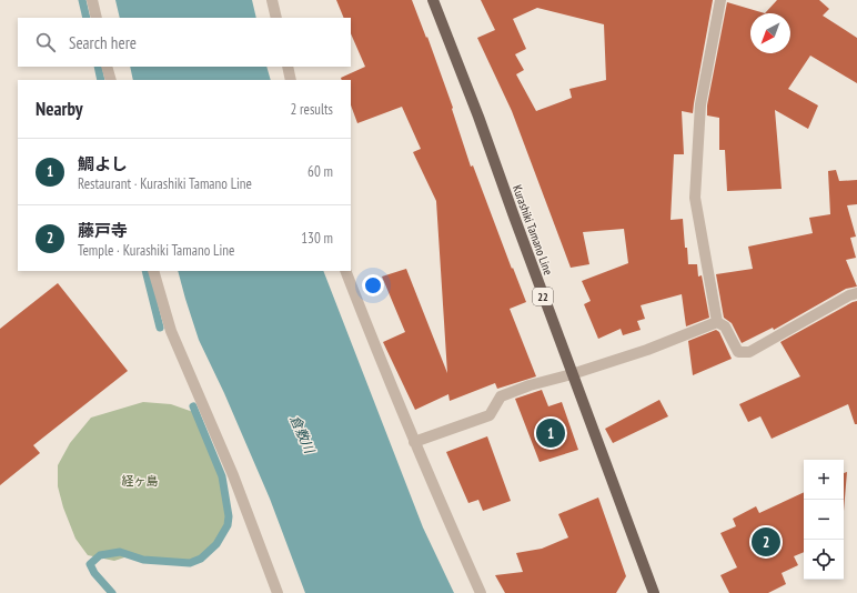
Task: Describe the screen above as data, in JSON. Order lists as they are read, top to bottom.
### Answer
{
  "streets": {
    "main road": ["Kurashiki Tamano Line", "22"]
  },
  "water": ["倉敷川"],
  "parks": ["経ヶ島"],
  "north": "bottom left",
  "page": {
    "search": "Search here",
    "heading": ["Nearby", "2 results"],
    "list": [
      {
        "mark": "1",
        "name": "鯛よし",
        "note": "Restaurant · Kurashiki Tamano Line",
        "value": "60 m"
      },
      {
        "mark": "2",
        "name": "藤戸寺",
        "note": "Temple · Kurashiki Tamano Line",
        "value": "130 m"
      }
    ],
    "pins": ["1", "2"],
    "map_buttons": ["+", "−"]
  }
}
